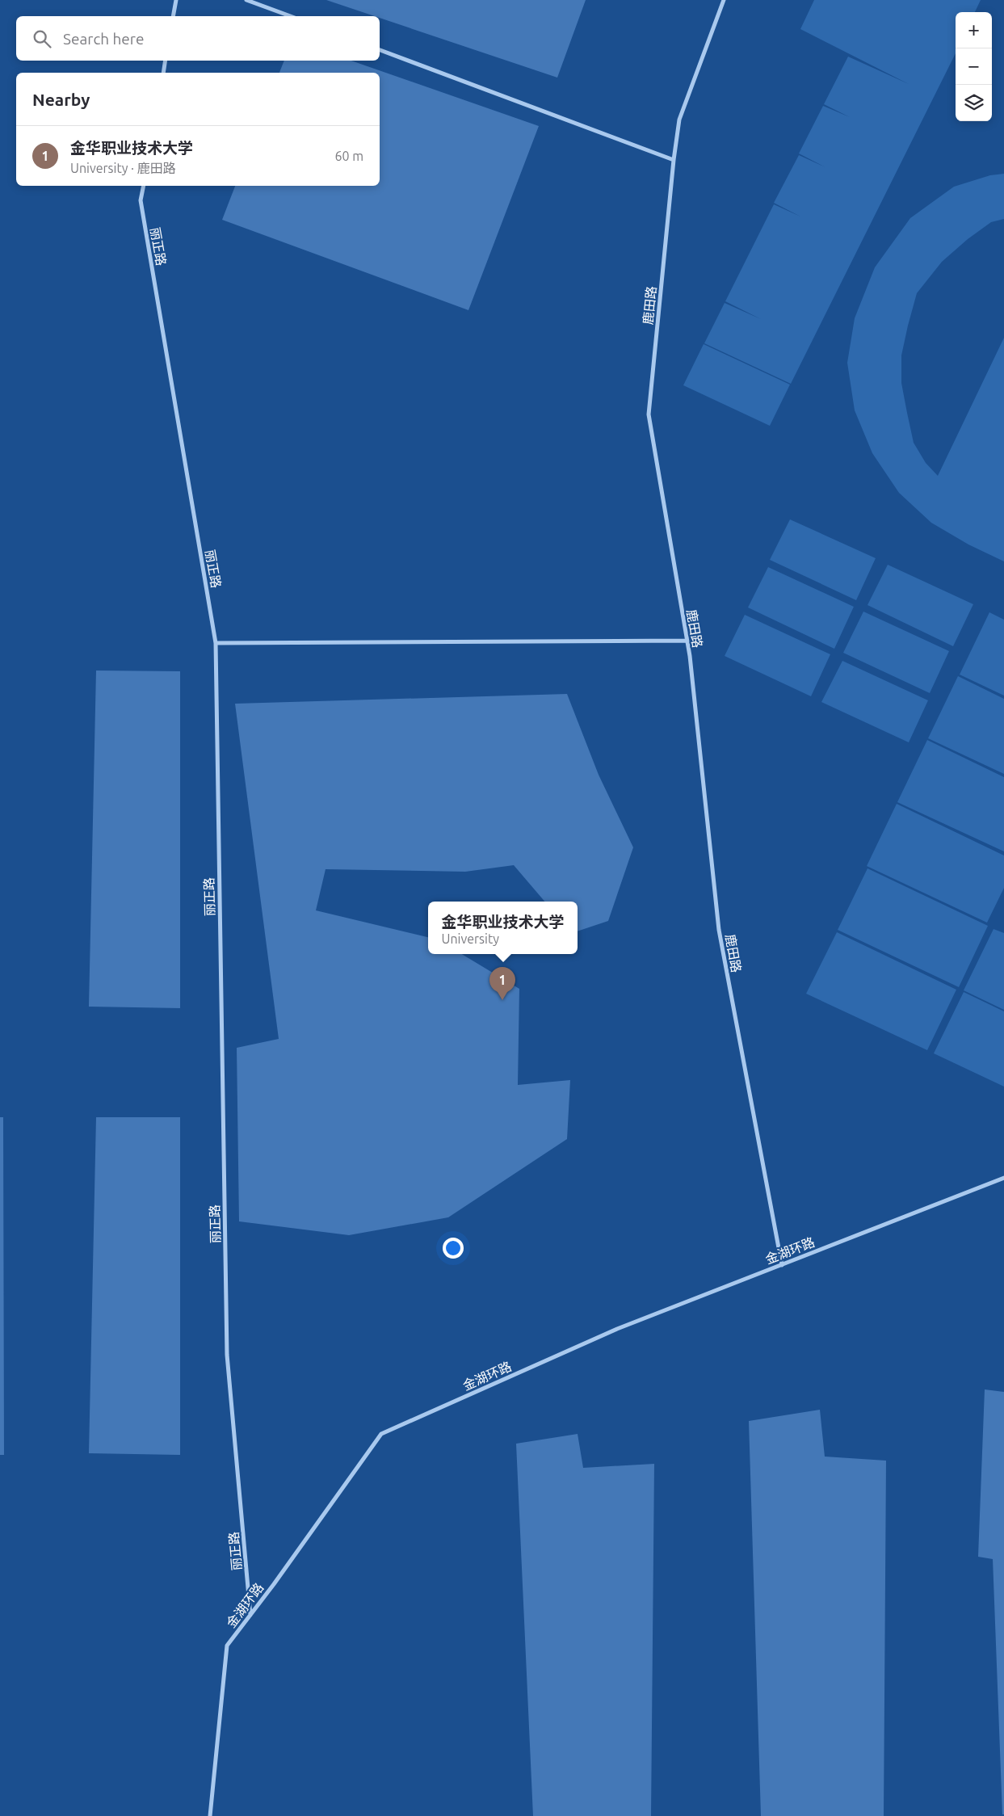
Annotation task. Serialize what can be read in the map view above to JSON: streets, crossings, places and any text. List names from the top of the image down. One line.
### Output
{"streets":{"street":["丽正路","鹿田路","金湖环路"]},"crossings":[["丽正路","金湖环路"],["鹿田路","金湖环路"]],"page":{"map_buttons":["+","−"],"search":"Search here","heading":"Nearby","list":[{"mark":"1","name":"金华职业技术大学","note":"University · 鹿田路","value":"60 m"}],"popup":["金华职业技术大学","University"],"pins":"1"}}
